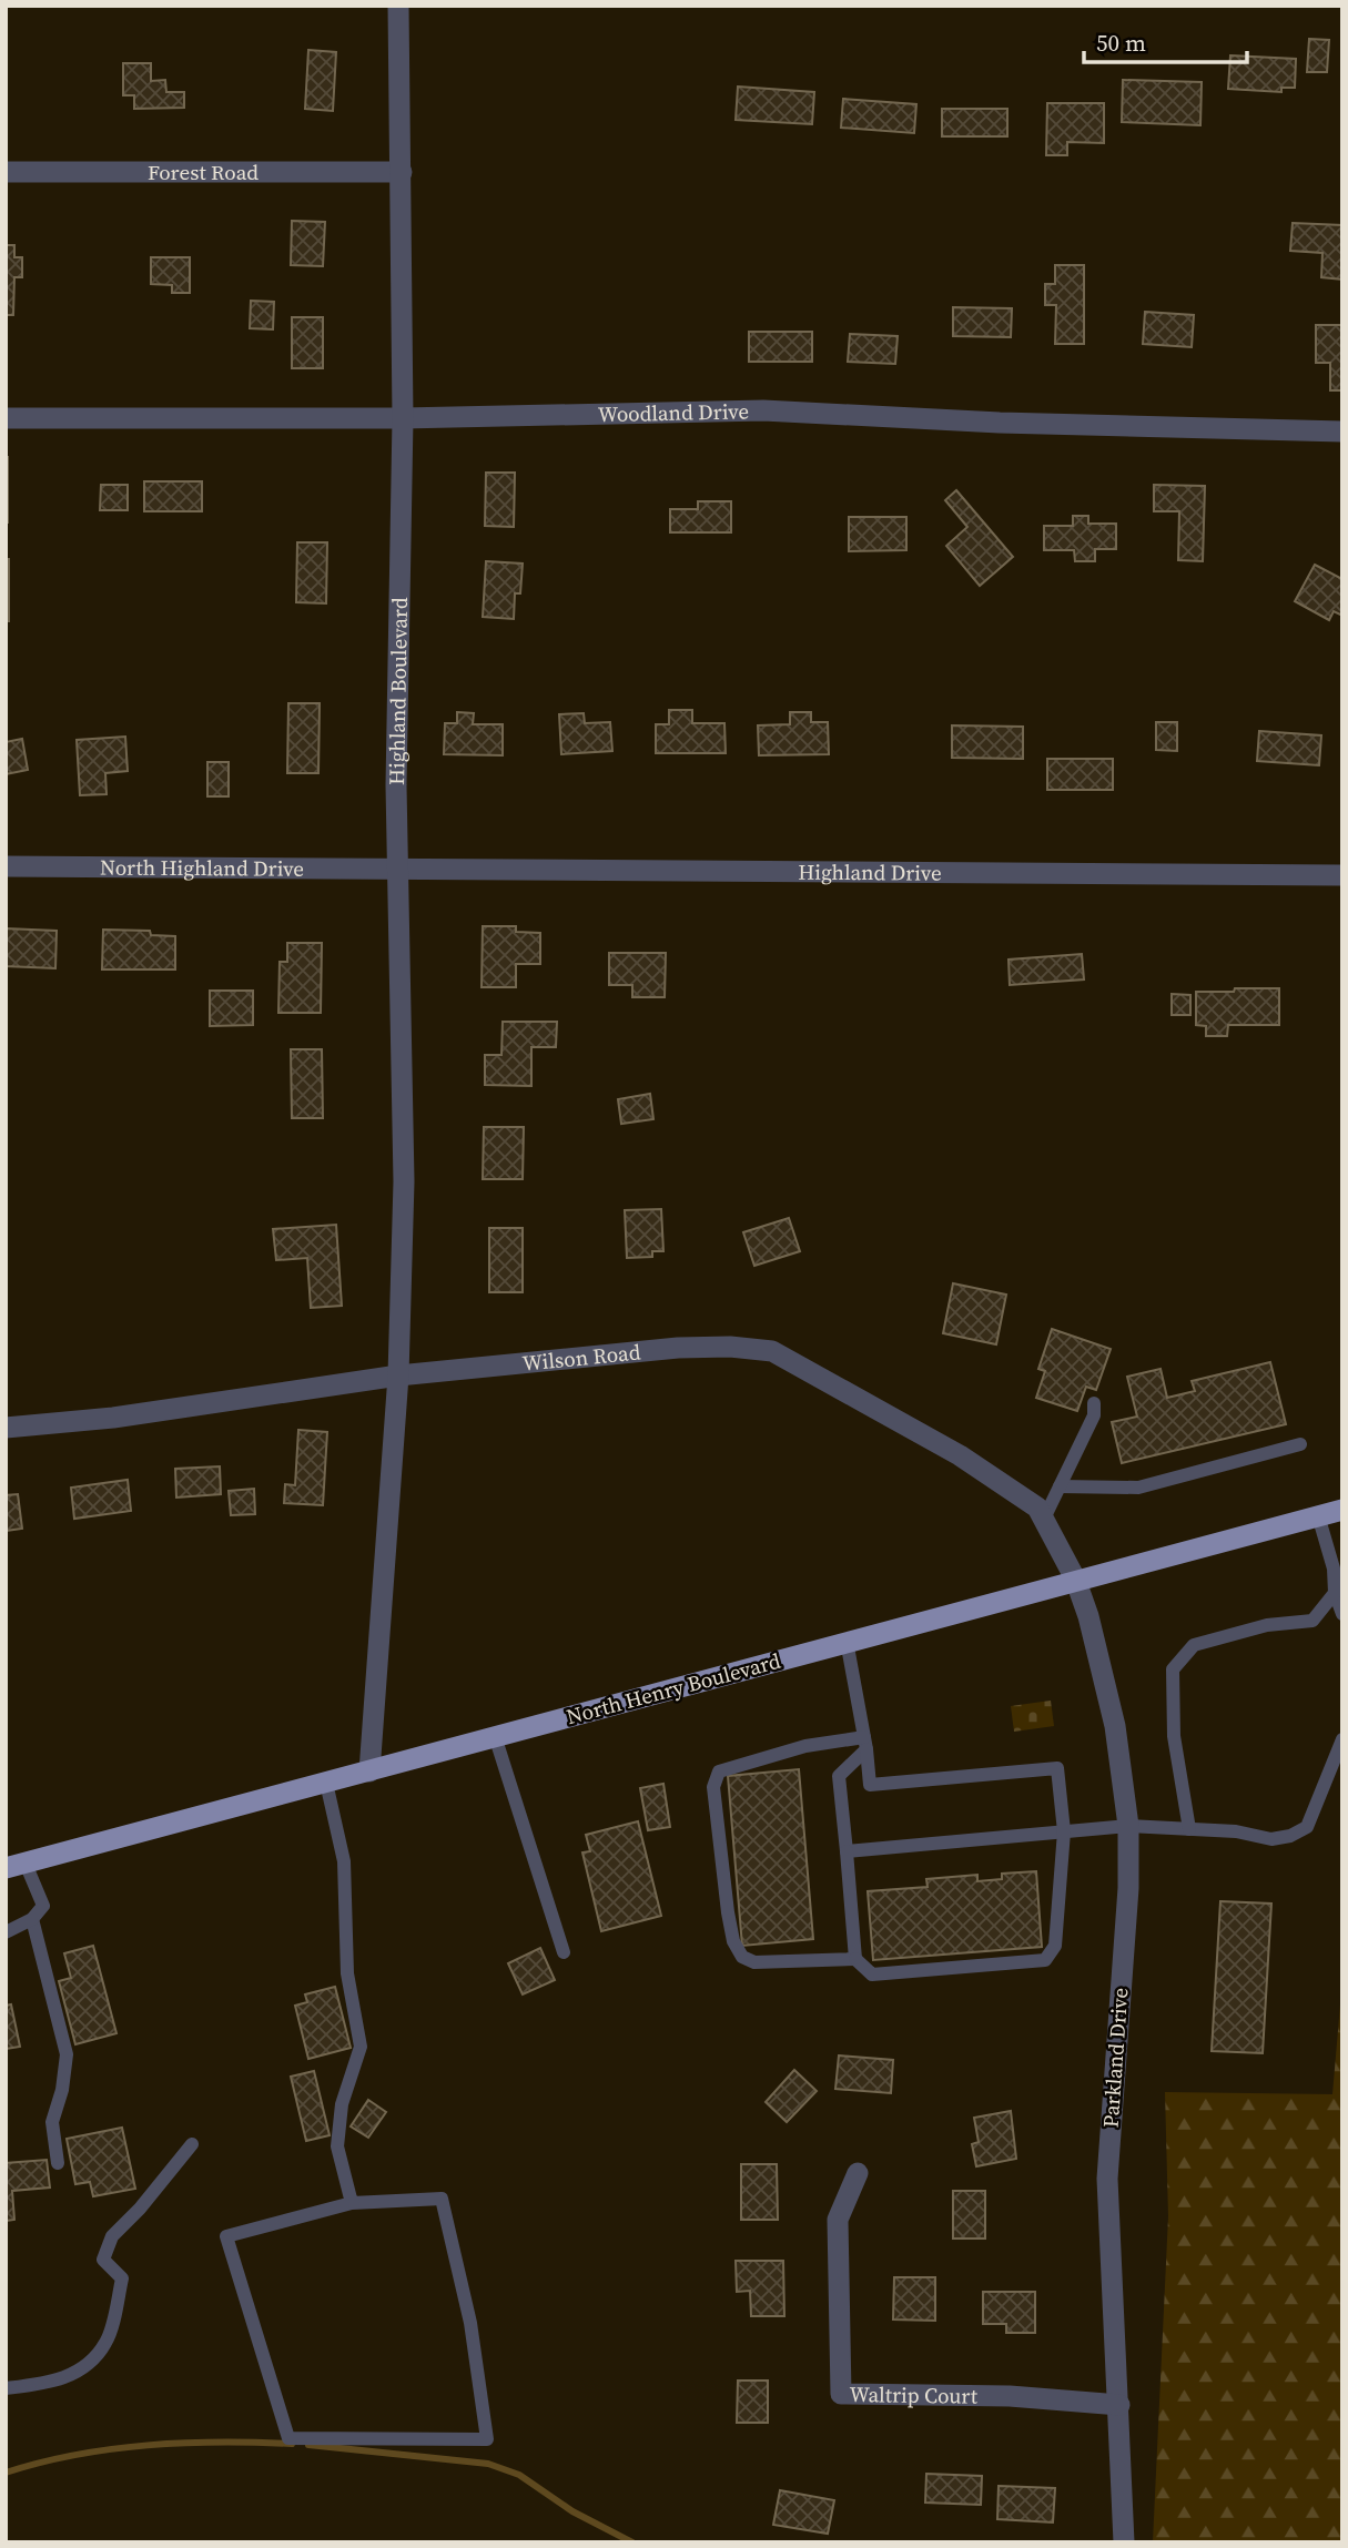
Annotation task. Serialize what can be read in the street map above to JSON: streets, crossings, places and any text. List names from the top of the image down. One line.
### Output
{"streets":{"main road":["North Henry Boulevard"],"street":["Forest Road","Woodland Drive","Highland Boulevard","North Highland Drive","Highland Drive","Wilson Road","Parkland Drive","Waltrip Court"]},"crossings":[["Forest Road","Highland Boulevard"],["Woodland Drive","Highland Boulevard"],["Highland Boulevard","North Highland Drive"],["Highland Boulevard","Highland Drive"],["Highland Boulevard","Wilson Road"],["Highland Boulevard","North Henry Boulevard"],["North Highland Drive","Highland Drive"],["Wilson Road","North Henry Boulevard"],["Wilson Road","Parkland Drive"],["North Henry Boulevard","Parkland Drive"],["Parkland Drive","Waltrip Court"]],"scale_bar":"50 m"}
